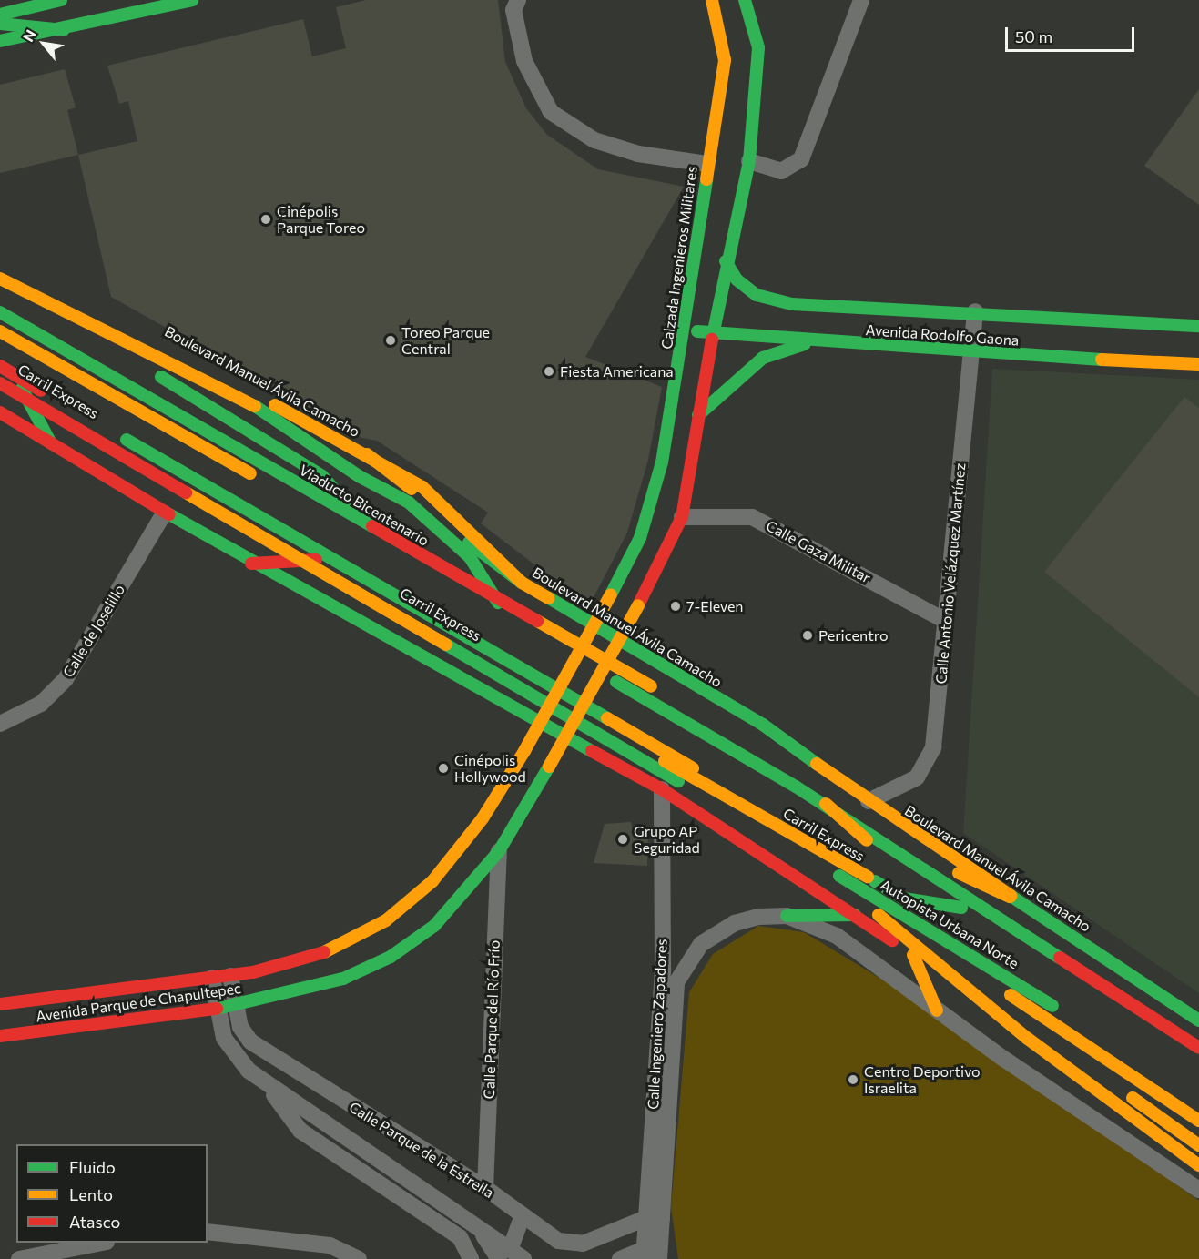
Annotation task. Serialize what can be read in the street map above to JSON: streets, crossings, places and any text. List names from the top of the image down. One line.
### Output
{"streets":{"main road":["Calzada Ingenieros Militares","Avenida Rodolfo Gaona","Boulevard Manuel Ávila Camacho","Carril Express","Viaducto Bicentenario","Autopista Urbana Norte","Avenida Parque de Chapultepec"],"street":["Calle Gaza Militar","Calle Antonio Velázquez Martínez","Calle de Joselillo","Calle Parque del Río Frío","Calle Ingeniero Zapadores","Calle Parque de la Estrella"]},"crossings":[["Calzada Ingenieros Militares","Avenida Rodolfo Gaona"],["Calzada Ingenieros Militares","Avenida Parque de Chapultepec"],["Avenida Rodolfo Gaona","Calle Antonio Velázquez Martínez"],["Boulevard Manuel Ávila Camacho","Calle Antonio Velázquez Martínez"],["Carril Express","Autopista Urbana Norte"],["Viaducto Bicentenario","Autopista Urbana Norte"],["Calle Gaza Militar","Calle Antonio Velázquez Martínez"],["Calle Gaza Militar","Avenida Parque de Chapultepec"],["Avenida Parque de Chapultepec","Calle Parque del Río Frío"],["Avenida Parque de Chapultepec","Calle Parque de la Estrella"],["Calle Parque del Río Frío","Calle Parque de la Estrella"],["Calle Ingeniero Zapadores","Calle Parque de la Estrella"]],"places":["Cinépolis Parque Toreo","Toreo Parque Central","Fiesta Americana","7-Eleven","Pericentro","Cinépolis Hollywood","Grupo AP Seguridad","Centro Deportivo Israelita"],"legend":["Fluido","Lento","Atasco"],"scale_bar":"50 m","north":"top left"}
